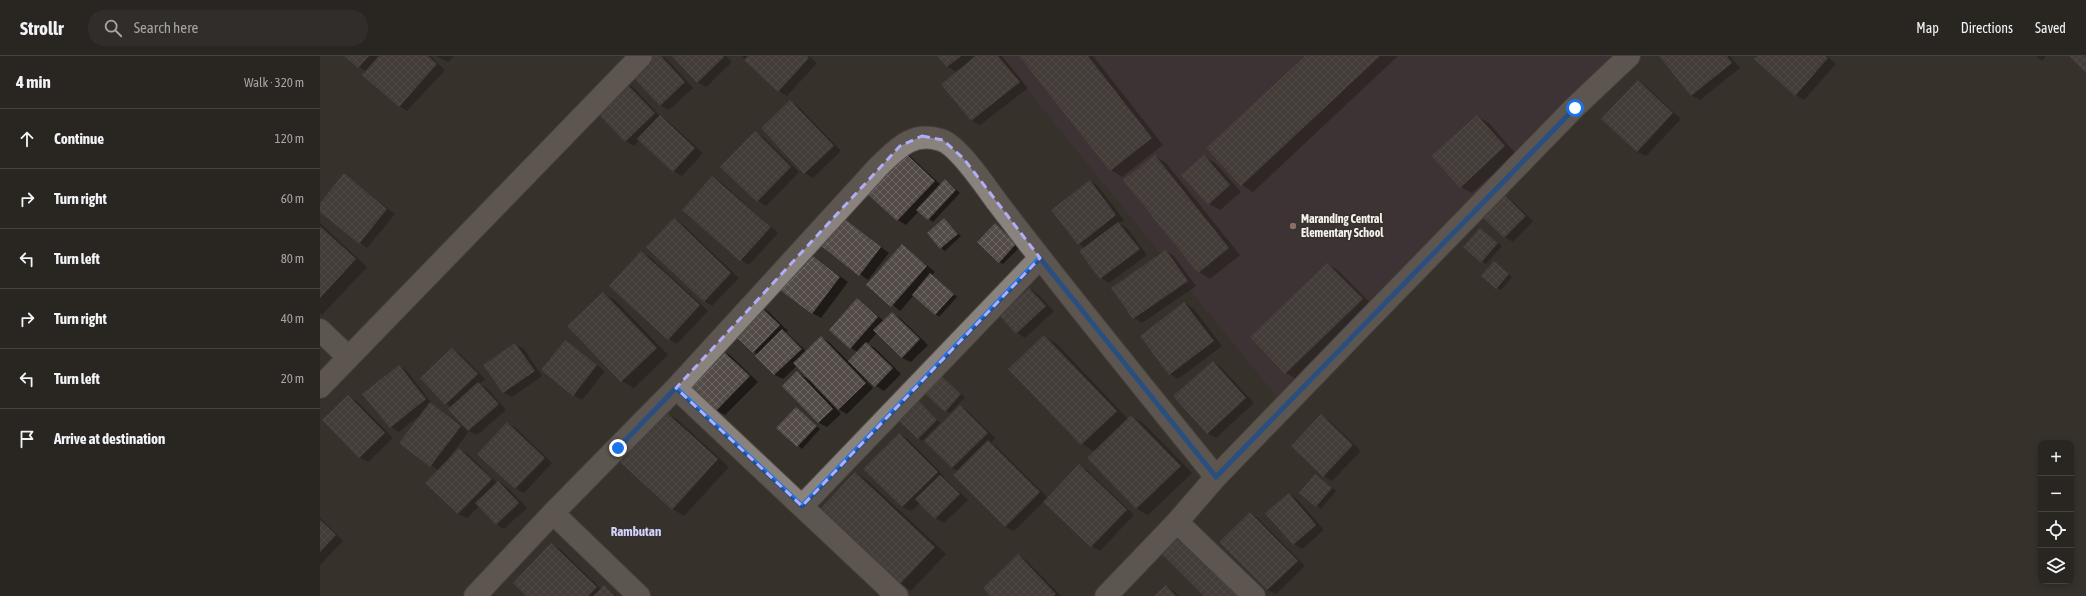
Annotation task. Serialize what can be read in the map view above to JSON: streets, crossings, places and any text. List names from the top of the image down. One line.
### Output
{"districts":["Rambutan"],"places":["Maranding Central Elementary School"],"page":{"header":"Strollr","search":"Search here","nav":["Map","Directions","Saved"],"heading":["4 min","Walk · 320 m"],"list":[["Continue","120 m"],["Turn right","60 m"],["Turn left","80 m"],["Turn right","40 m"],["Turn left","20 m"],"Arrive at destination"],"map_buttons":["+","−"]}}
